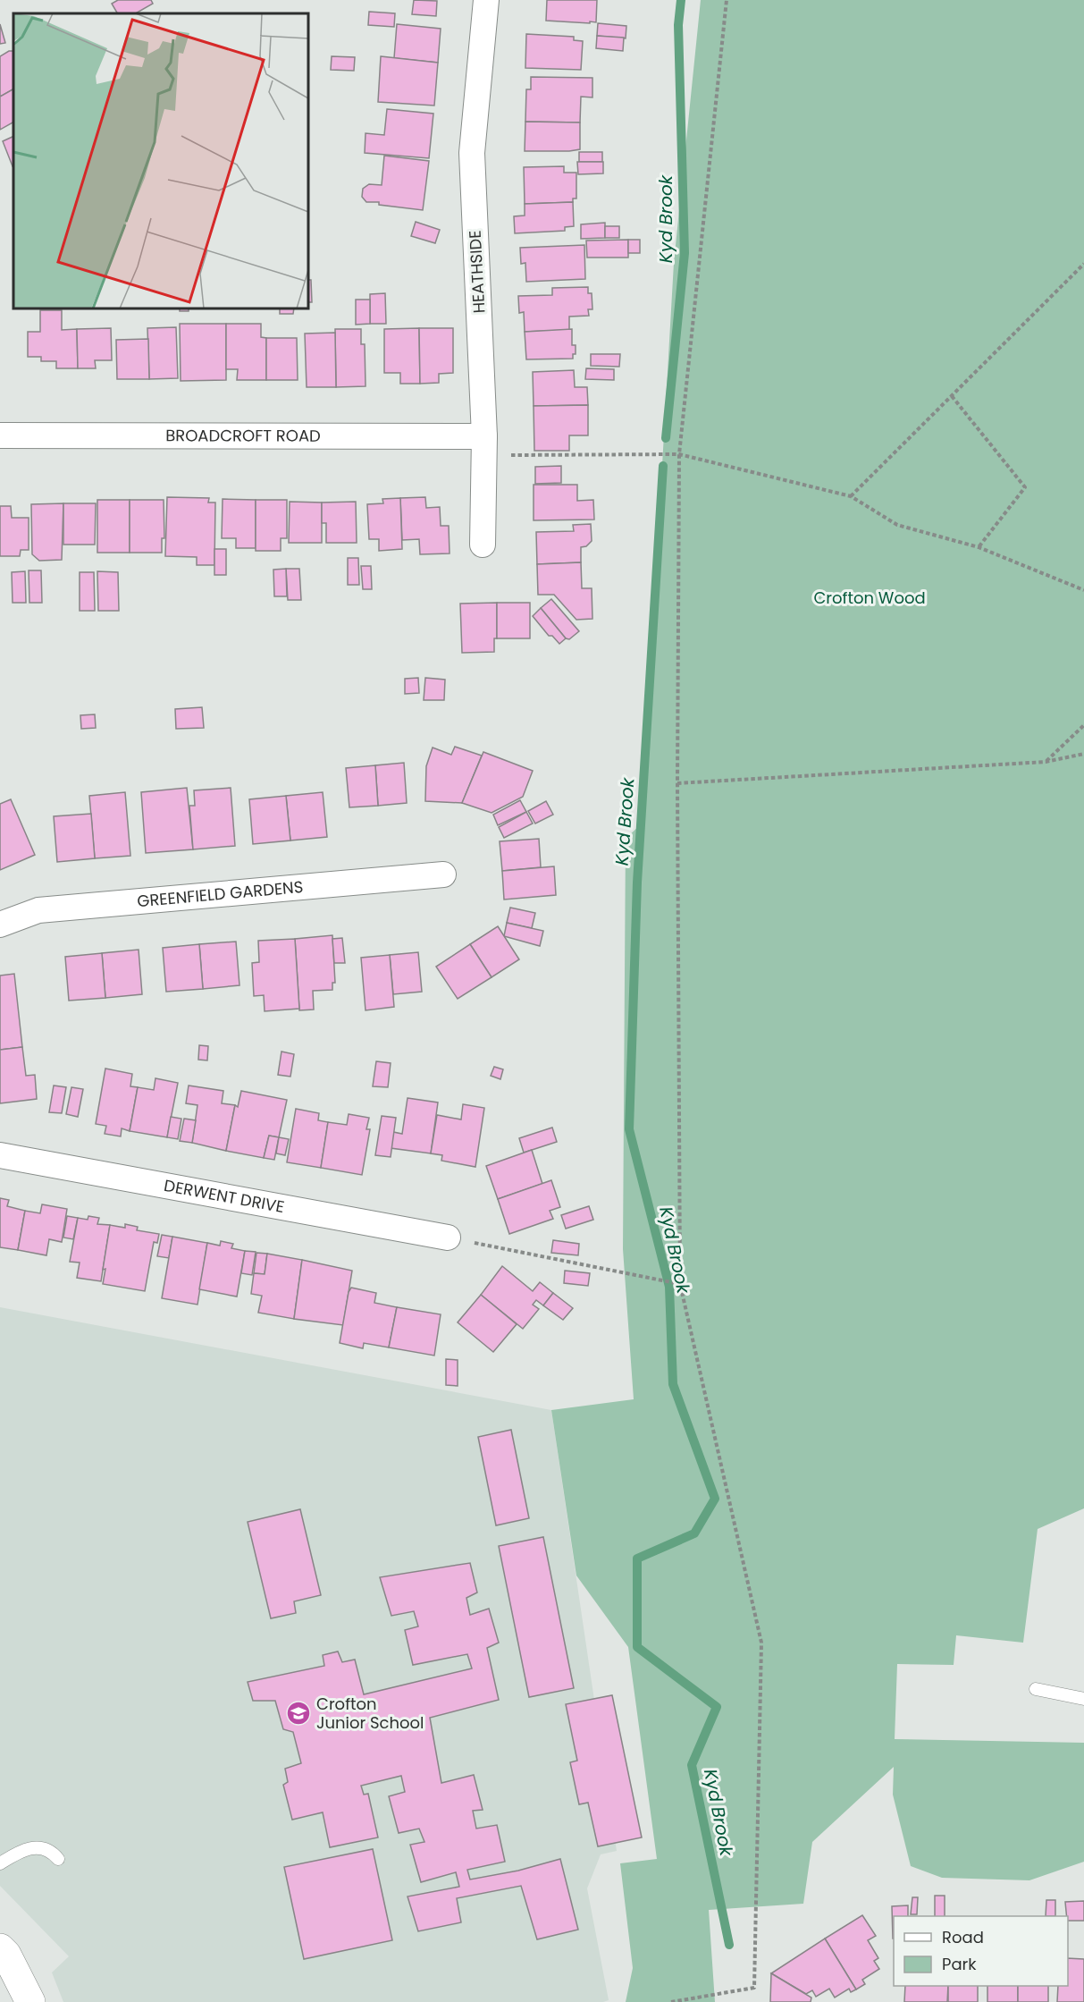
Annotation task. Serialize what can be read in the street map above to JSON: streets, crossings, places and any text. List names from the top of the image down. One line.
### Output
{"streets":{"street":["HEATHSIDE","BROADCROFT ROAD","GREENFIELD GARDENS","DERWENT DRIVE"]},"crossings":[["HEATHSIDE","BROADCROFT ROAD"]],"water":["Kyd Brook"],"parks":["Crofton Wood"],"places":{"school or university":["Crofton Junior School"]},"legend":["Road","Park"]}
